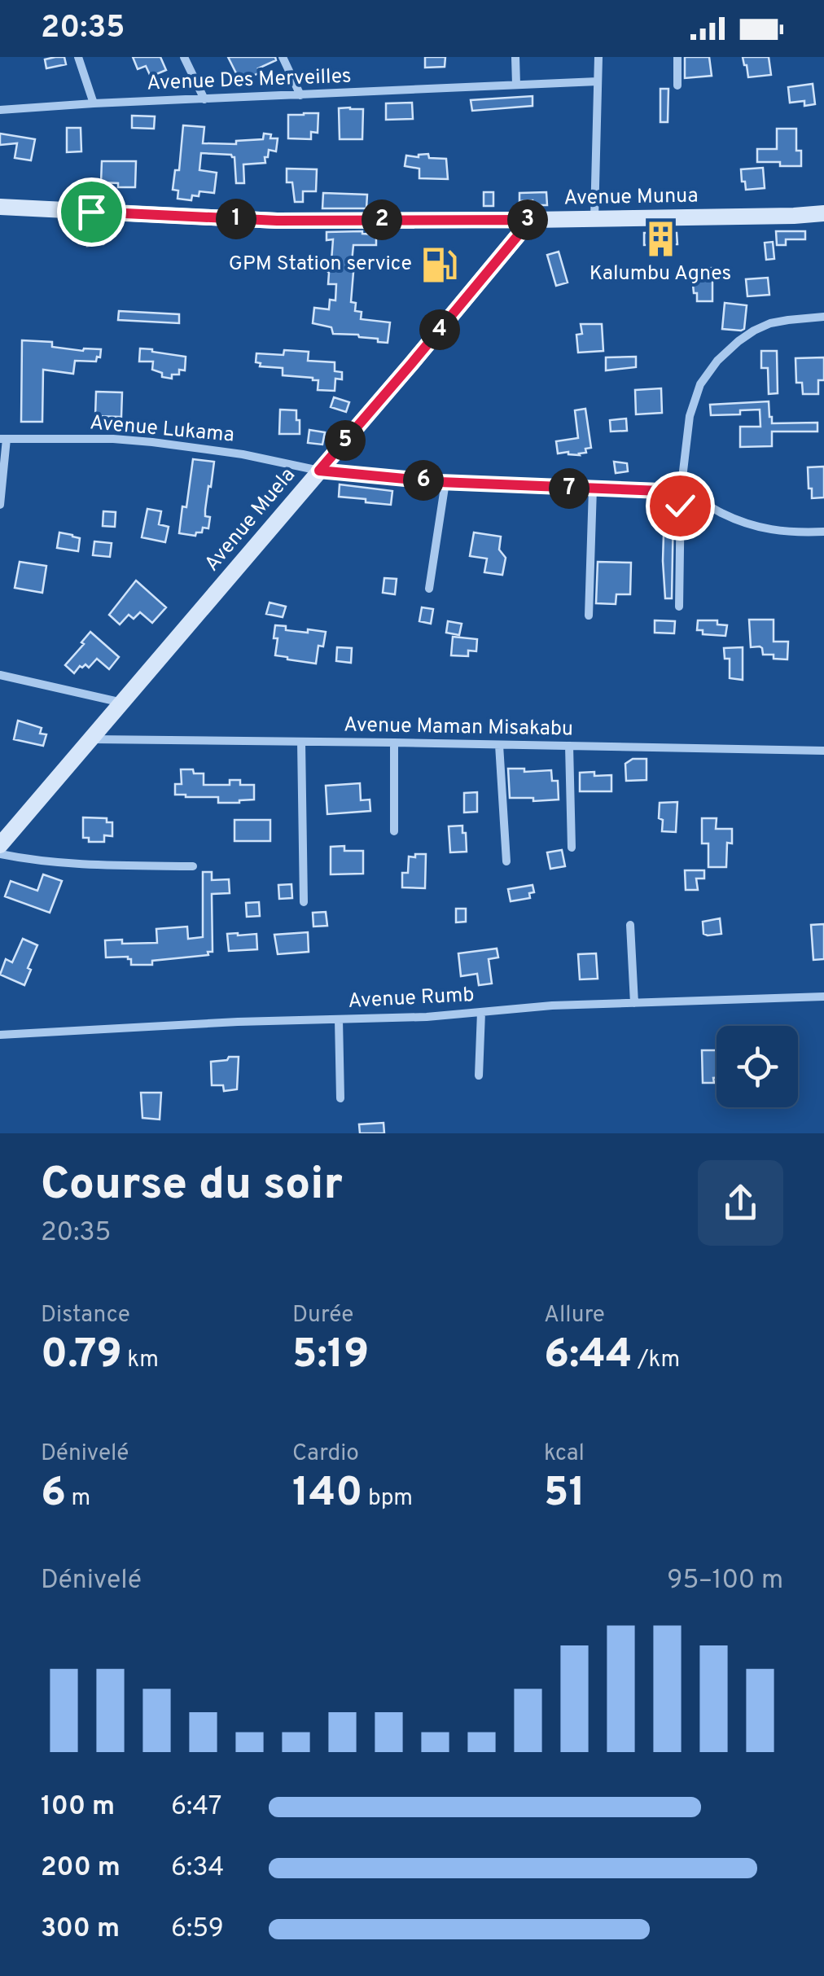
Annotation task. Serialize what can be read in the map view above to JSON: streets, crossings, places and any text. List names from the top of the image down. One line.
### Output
{"streets":{"main road":["Avenue Munua","Avenue Muela"],"street":["Avenue Des Merveilles","Avenue Lukama","Avenue Maman Misakabu","Avenue Rumb"]},"crossings":[["Avenue Munua","Avenue Muela"],["Avenue Lukama","Avenue Muela"],["Avenue Muela","Avenue Maman Misakabu"]],"places":{"building":["Kalumbu Agnes"],"fuel station":["GPM Station service"]},"page":{"status":"20:35","pins":["1","2","3","4","5","6","7"],"heading":["Course du soir","20:35"],"stats":[["Distance","0.79 km"],["Durée","5:19"],["Allure","6:44 /km"],["Dénivelé","6 m"],["Cardio","140 bpm"],["kcal","51"]],"chart":["Dénivelé","95–100 m"],"list":[{"name":"100 m","note":"6:47"},{"name":"200 m","note":"6:34"},{"name":"300 m","note":"6:59"}]}}
